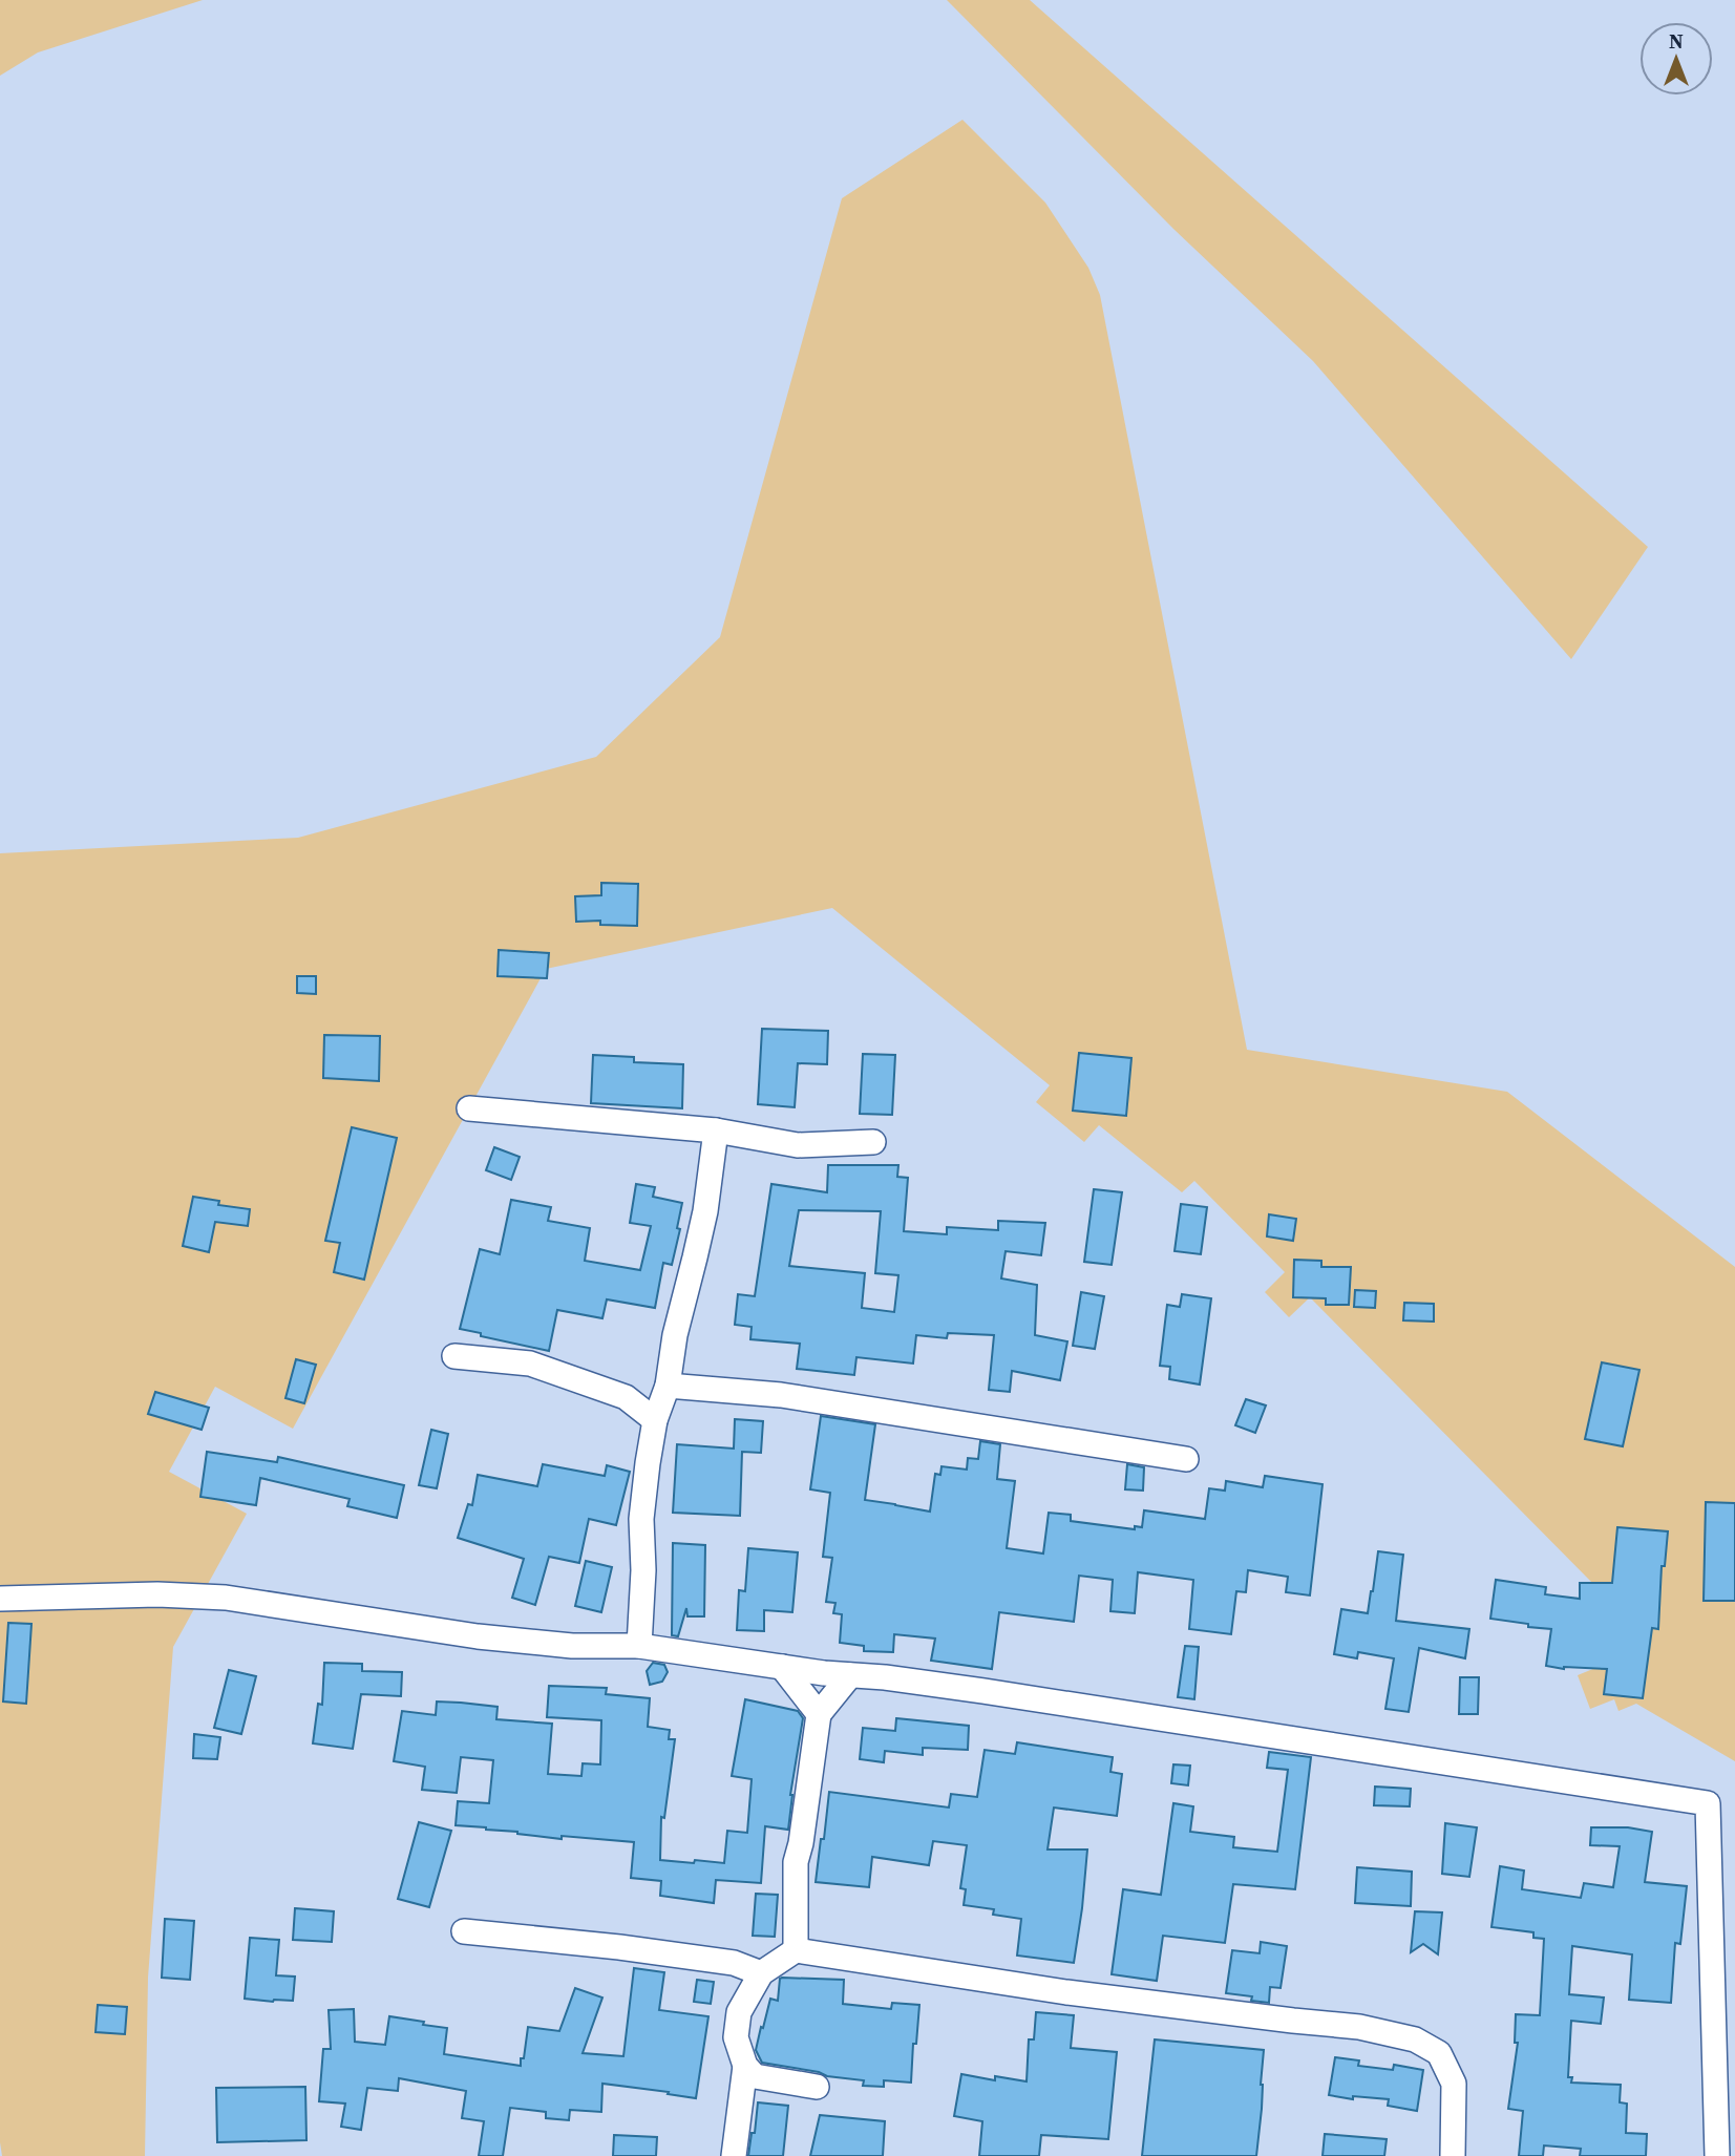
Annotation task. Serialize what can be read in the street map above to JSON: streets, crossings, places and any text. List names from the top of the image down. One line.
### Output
{"north":"top"}
